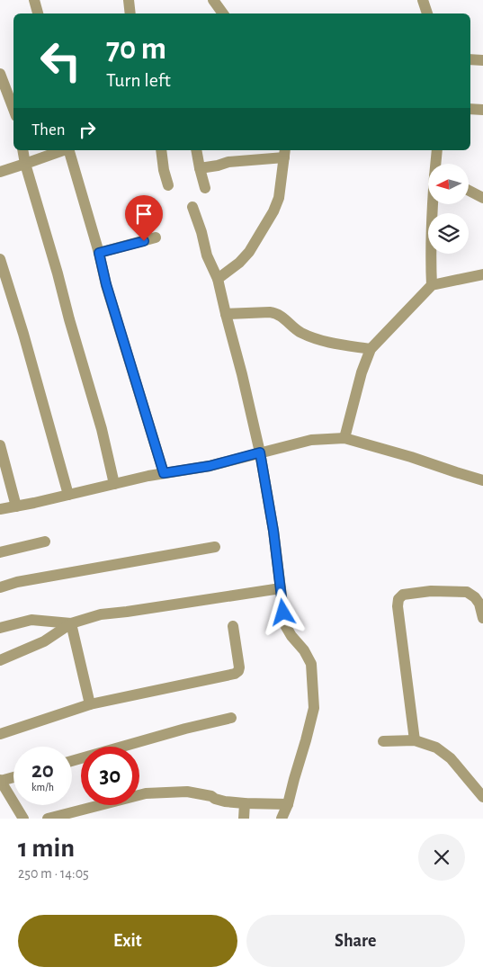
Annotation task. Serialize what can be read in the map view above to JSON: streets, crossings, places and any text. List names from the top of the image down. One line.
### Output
{"north":"left","page":{"turn":["70 m","Turn left"],"then":"Then","speed":"20 km/h","limit":"30","heading":["1 min","250 m · 14:05"],"buttons":["Exit","Share"]}}
